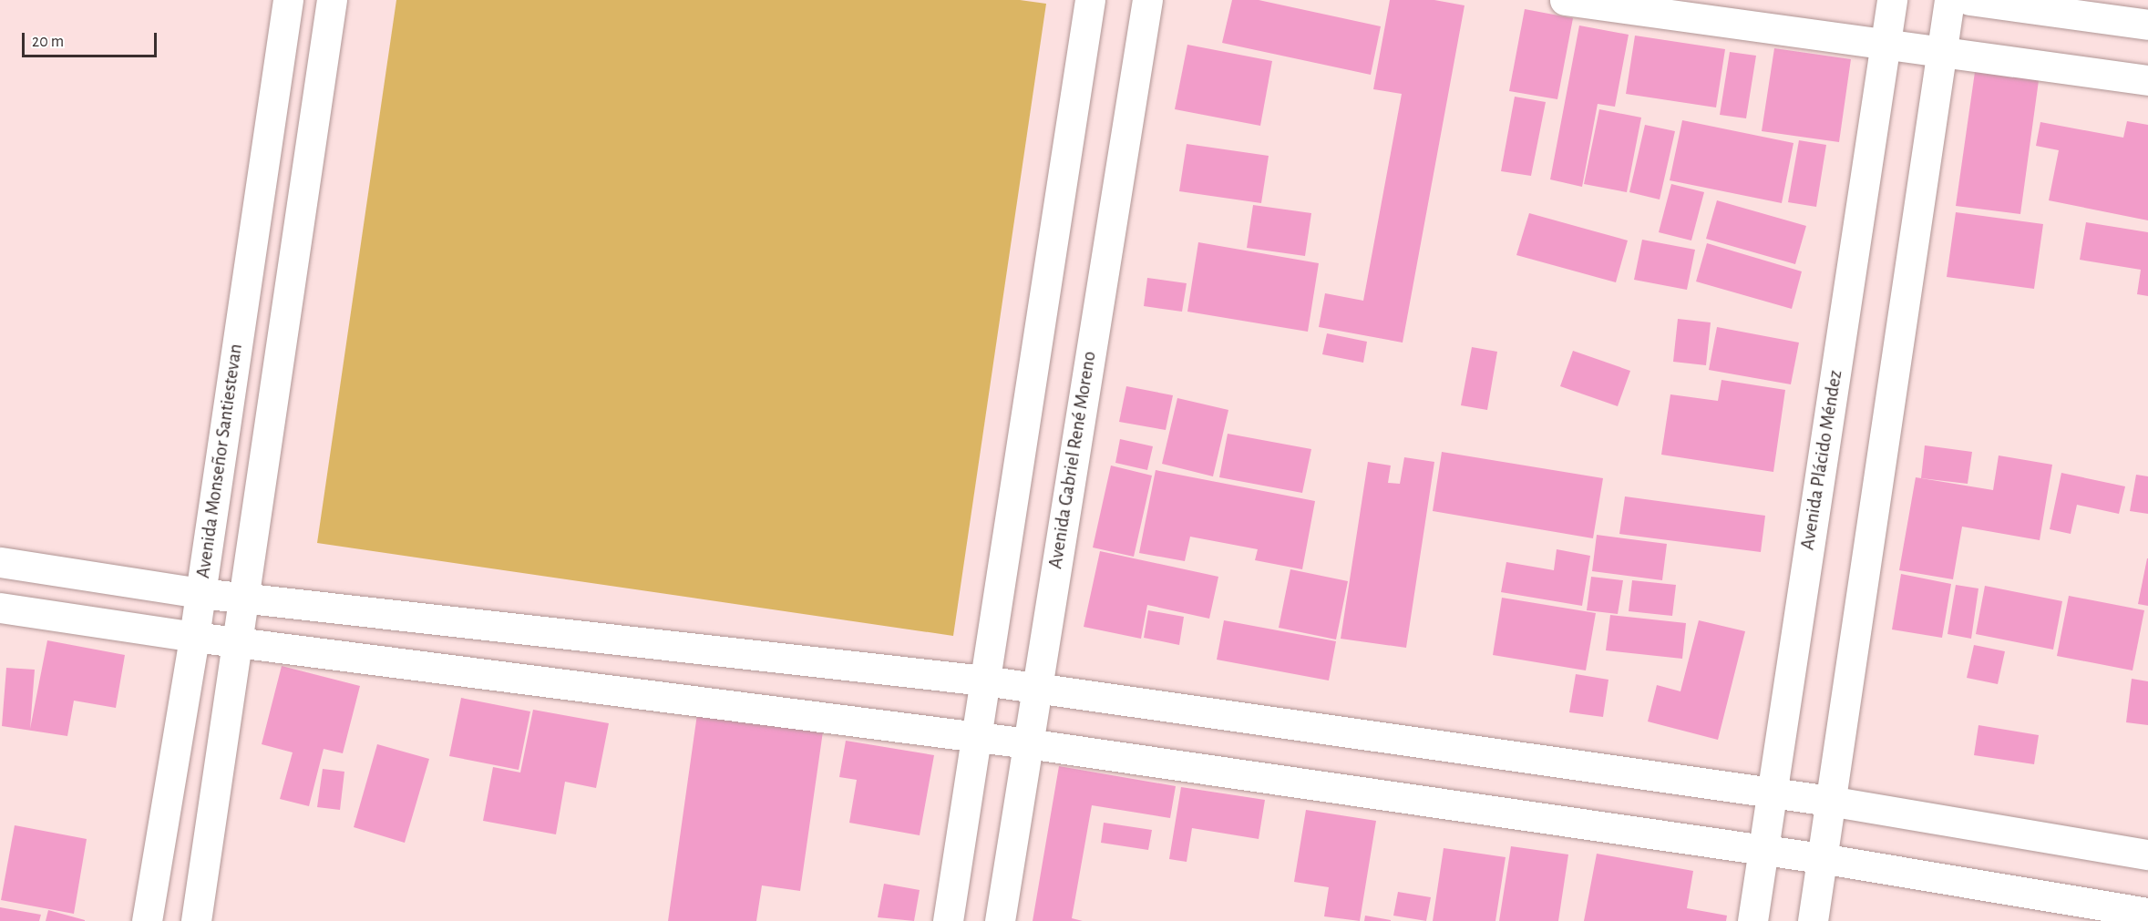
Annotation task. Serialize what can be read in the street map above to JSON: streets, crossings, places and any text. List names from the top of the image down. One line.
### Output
{"streets":{"street":["Avenida Gabriel René Moreno","Avenida Plácido Méndez","Avenida Monseñor Santiestevan"]},"scale_bar":"20 m"}
